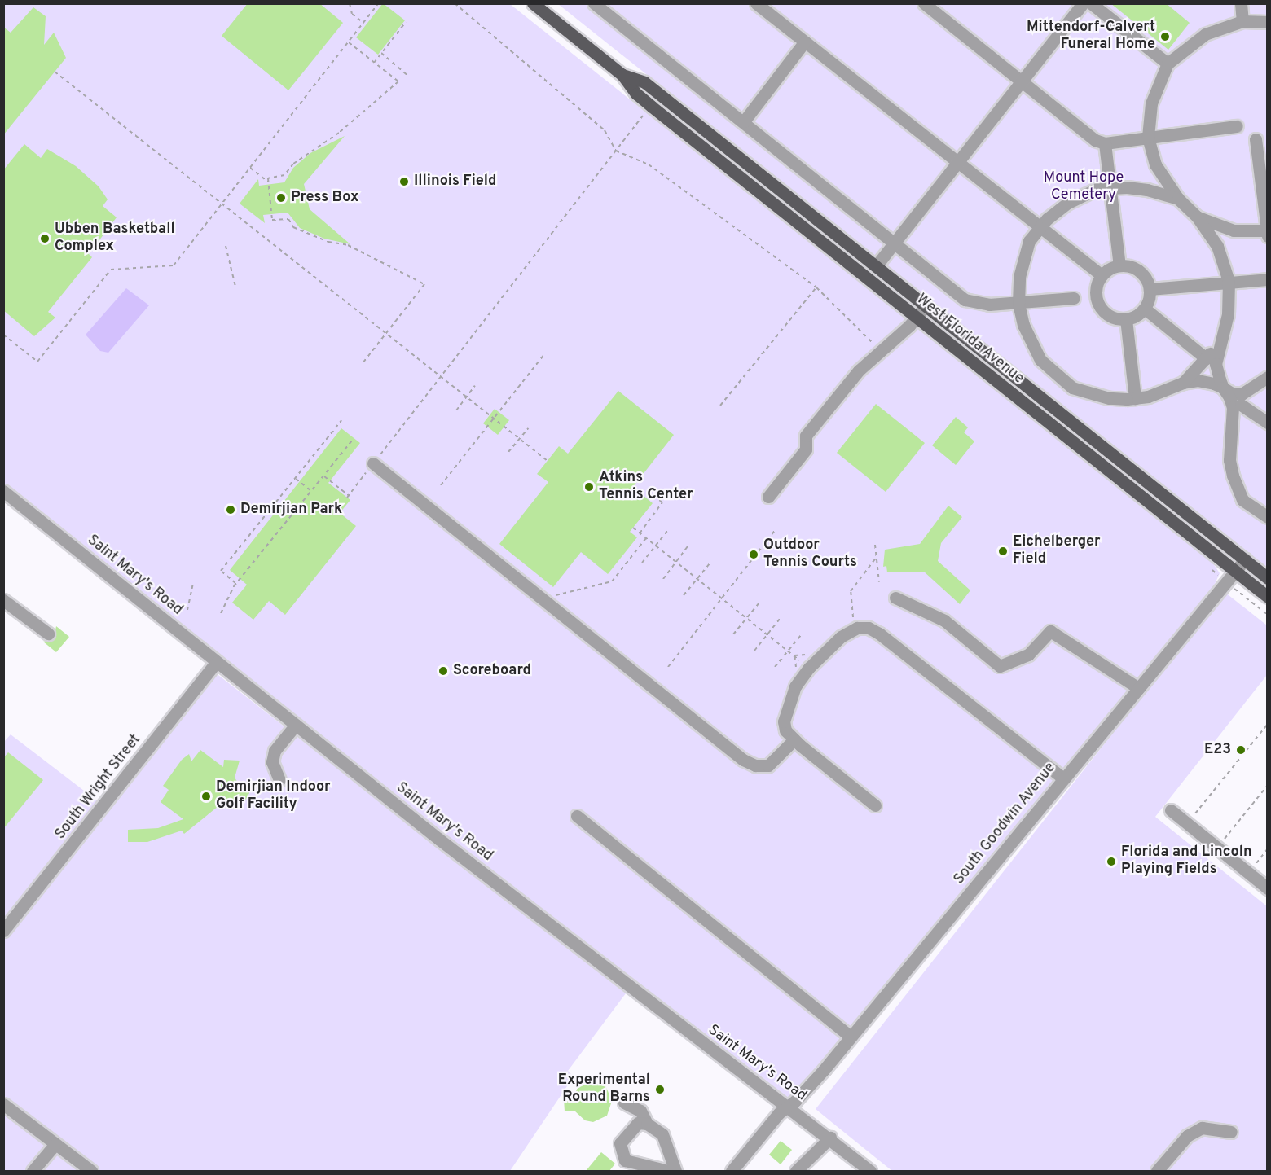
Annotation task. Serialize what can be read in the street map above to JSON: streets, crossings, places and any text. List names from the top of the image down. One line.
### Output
{"streets":{"main road":["West Florida Avenue"],"street":["Saint Mary's Road","South Wright Street","South Goodwin Avenue"]},"crossings":[["West Florida Avenue","South Goodwin Avenue"],["Saint Mary's Road","South Wright Street"],["Saint Mary's Road","South Goodwin Avenue"]],"parks":["Mount Hope Cemetery"],"places":["Mittendorf-Calvert Funeral Home","Illinois Field","Press Box","Ubben Basketball Complex","Atkins Tennis Center","Demirjian Park","Eichelberger Field","Outdoor Tennis Courts","Scoreboard","E23","Demirjian Indoor Golf Facility","Florida and Lincoln Playing Fields","Experimental Round Barns"]}
